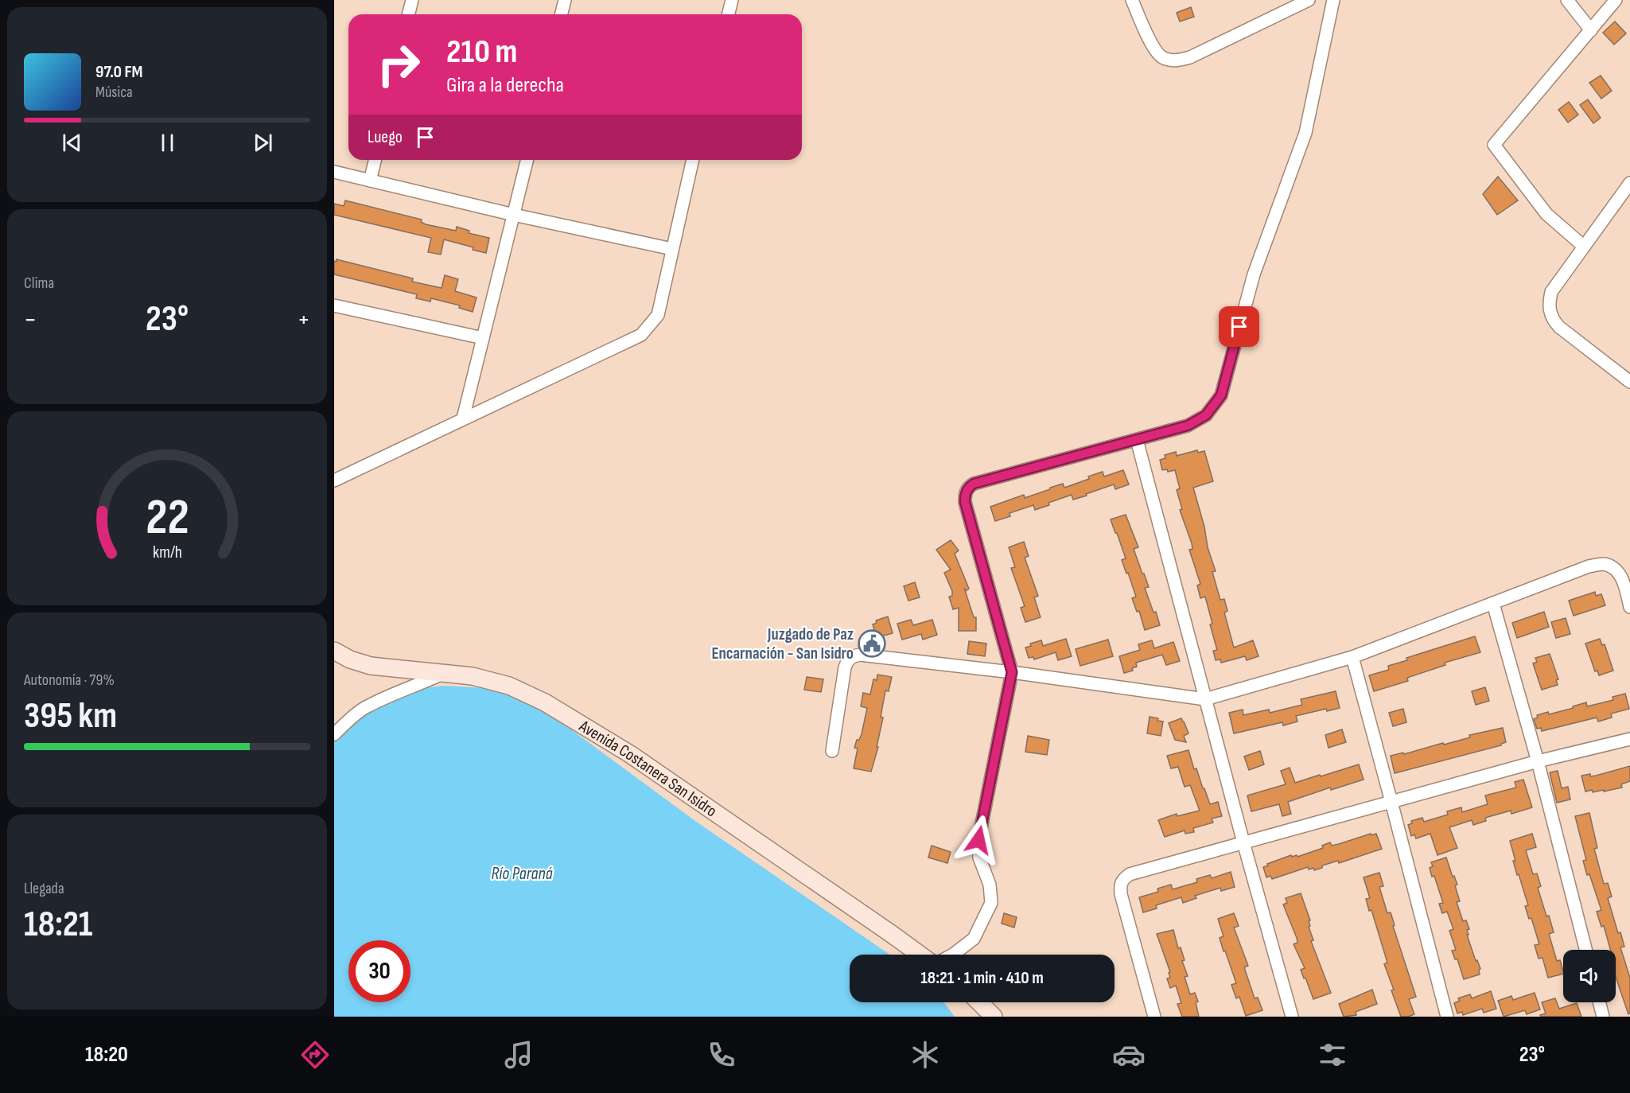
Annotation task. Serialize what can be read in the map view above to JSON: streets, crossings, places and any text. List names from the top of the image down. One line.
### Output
{"streets":{"main road":["Avenida Costanera San Isidro"]},"water":["Río Paraná"],"places":{"public building":["Juzgado de Paz Encarnación - San Isidro"]},"page":{"turn":["210 m","Gira a la derecha"],"song":["97.0 FM","Música"],"then":"Luego","tile":["Clima",["Autonomía · 79%","395 km"],["Llegada","18:21"]],"heat":["−","23°","+"],"limit":"30","trip":"18:21 · 1 min · 410 m","tabs":["18:20","23°"],"gauge":["22","km/h"]}}
